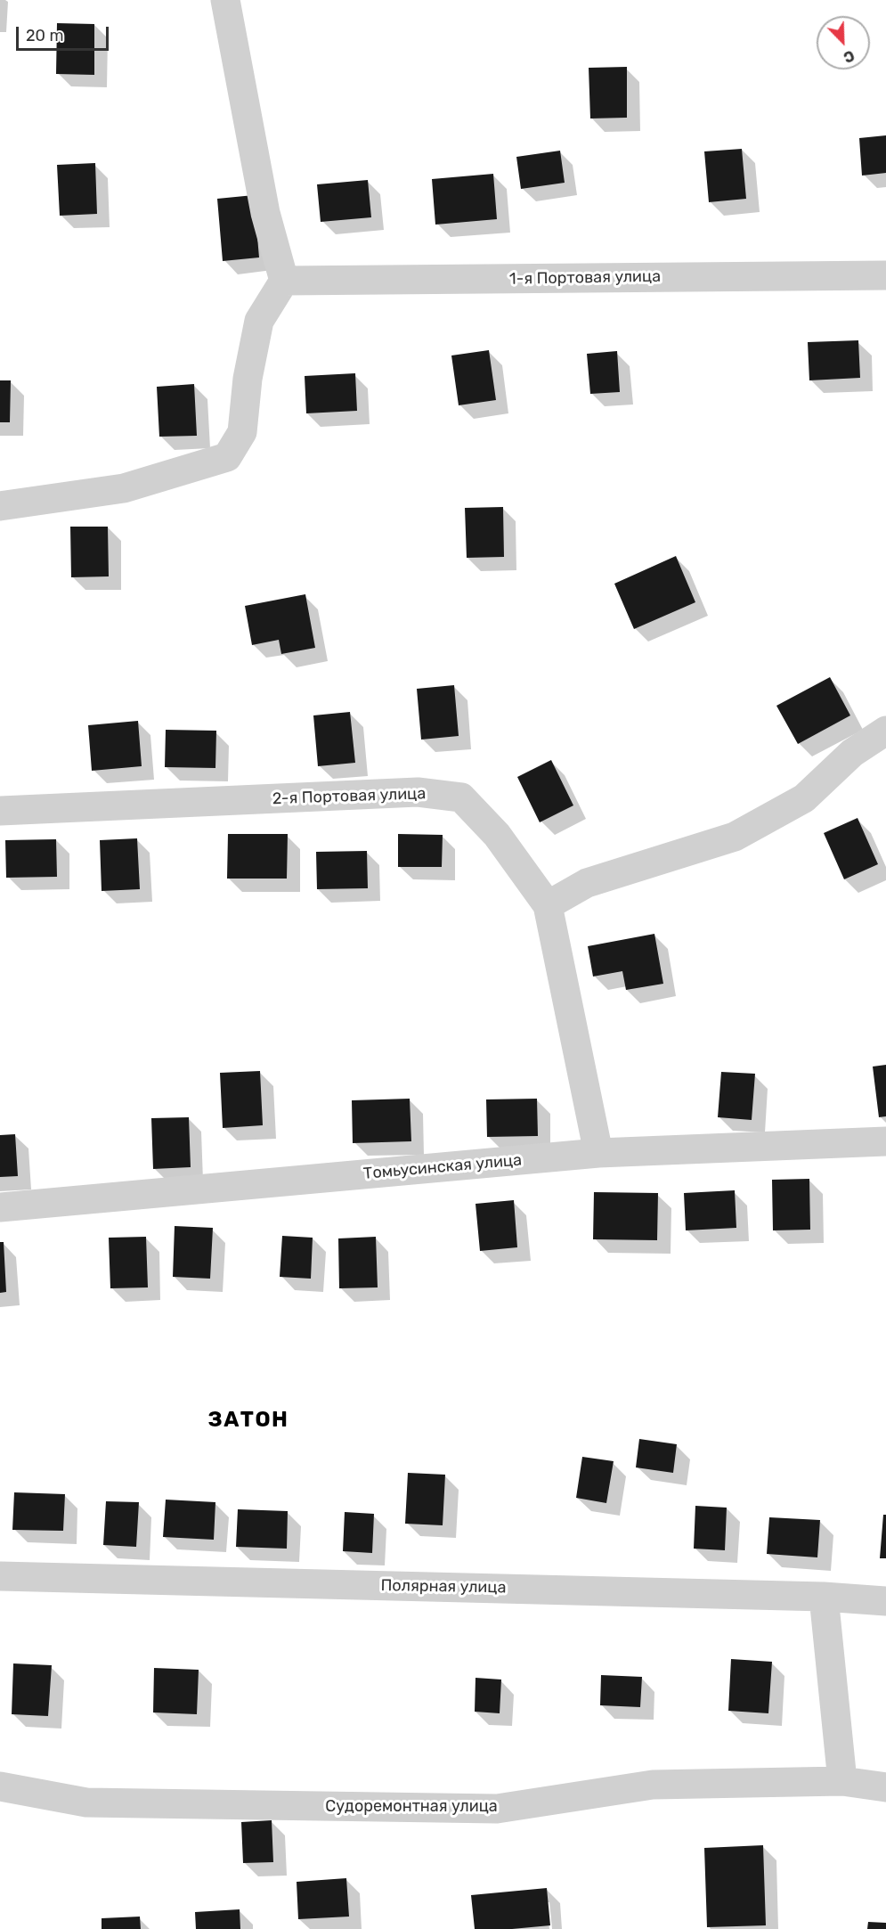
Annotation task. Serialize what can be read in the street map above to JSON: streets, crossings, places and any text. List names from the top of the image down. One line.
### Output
{"streets":{"street":["1-я Портовая улица","2-я Портовая улица","Томьусинская улица","Полярная улица","Судоремонтная улица"]},"districts":["ЗАТОН"],"scale_bar":"20 m","north":"bottom right"}
